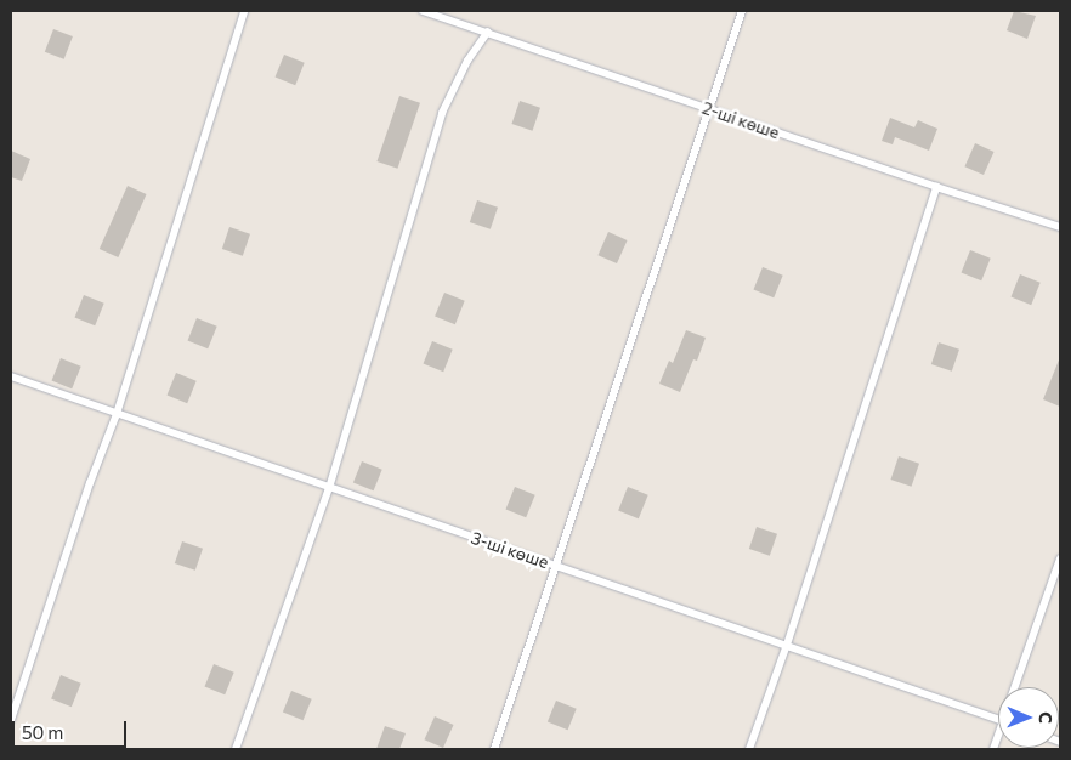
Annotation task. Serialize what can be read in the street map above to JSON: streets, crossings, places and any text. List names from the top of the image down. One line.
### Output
{"streets":{"lane":["2-ші көше","3-ші көше"]},"scale_bar":"50 m","north":"right"}
